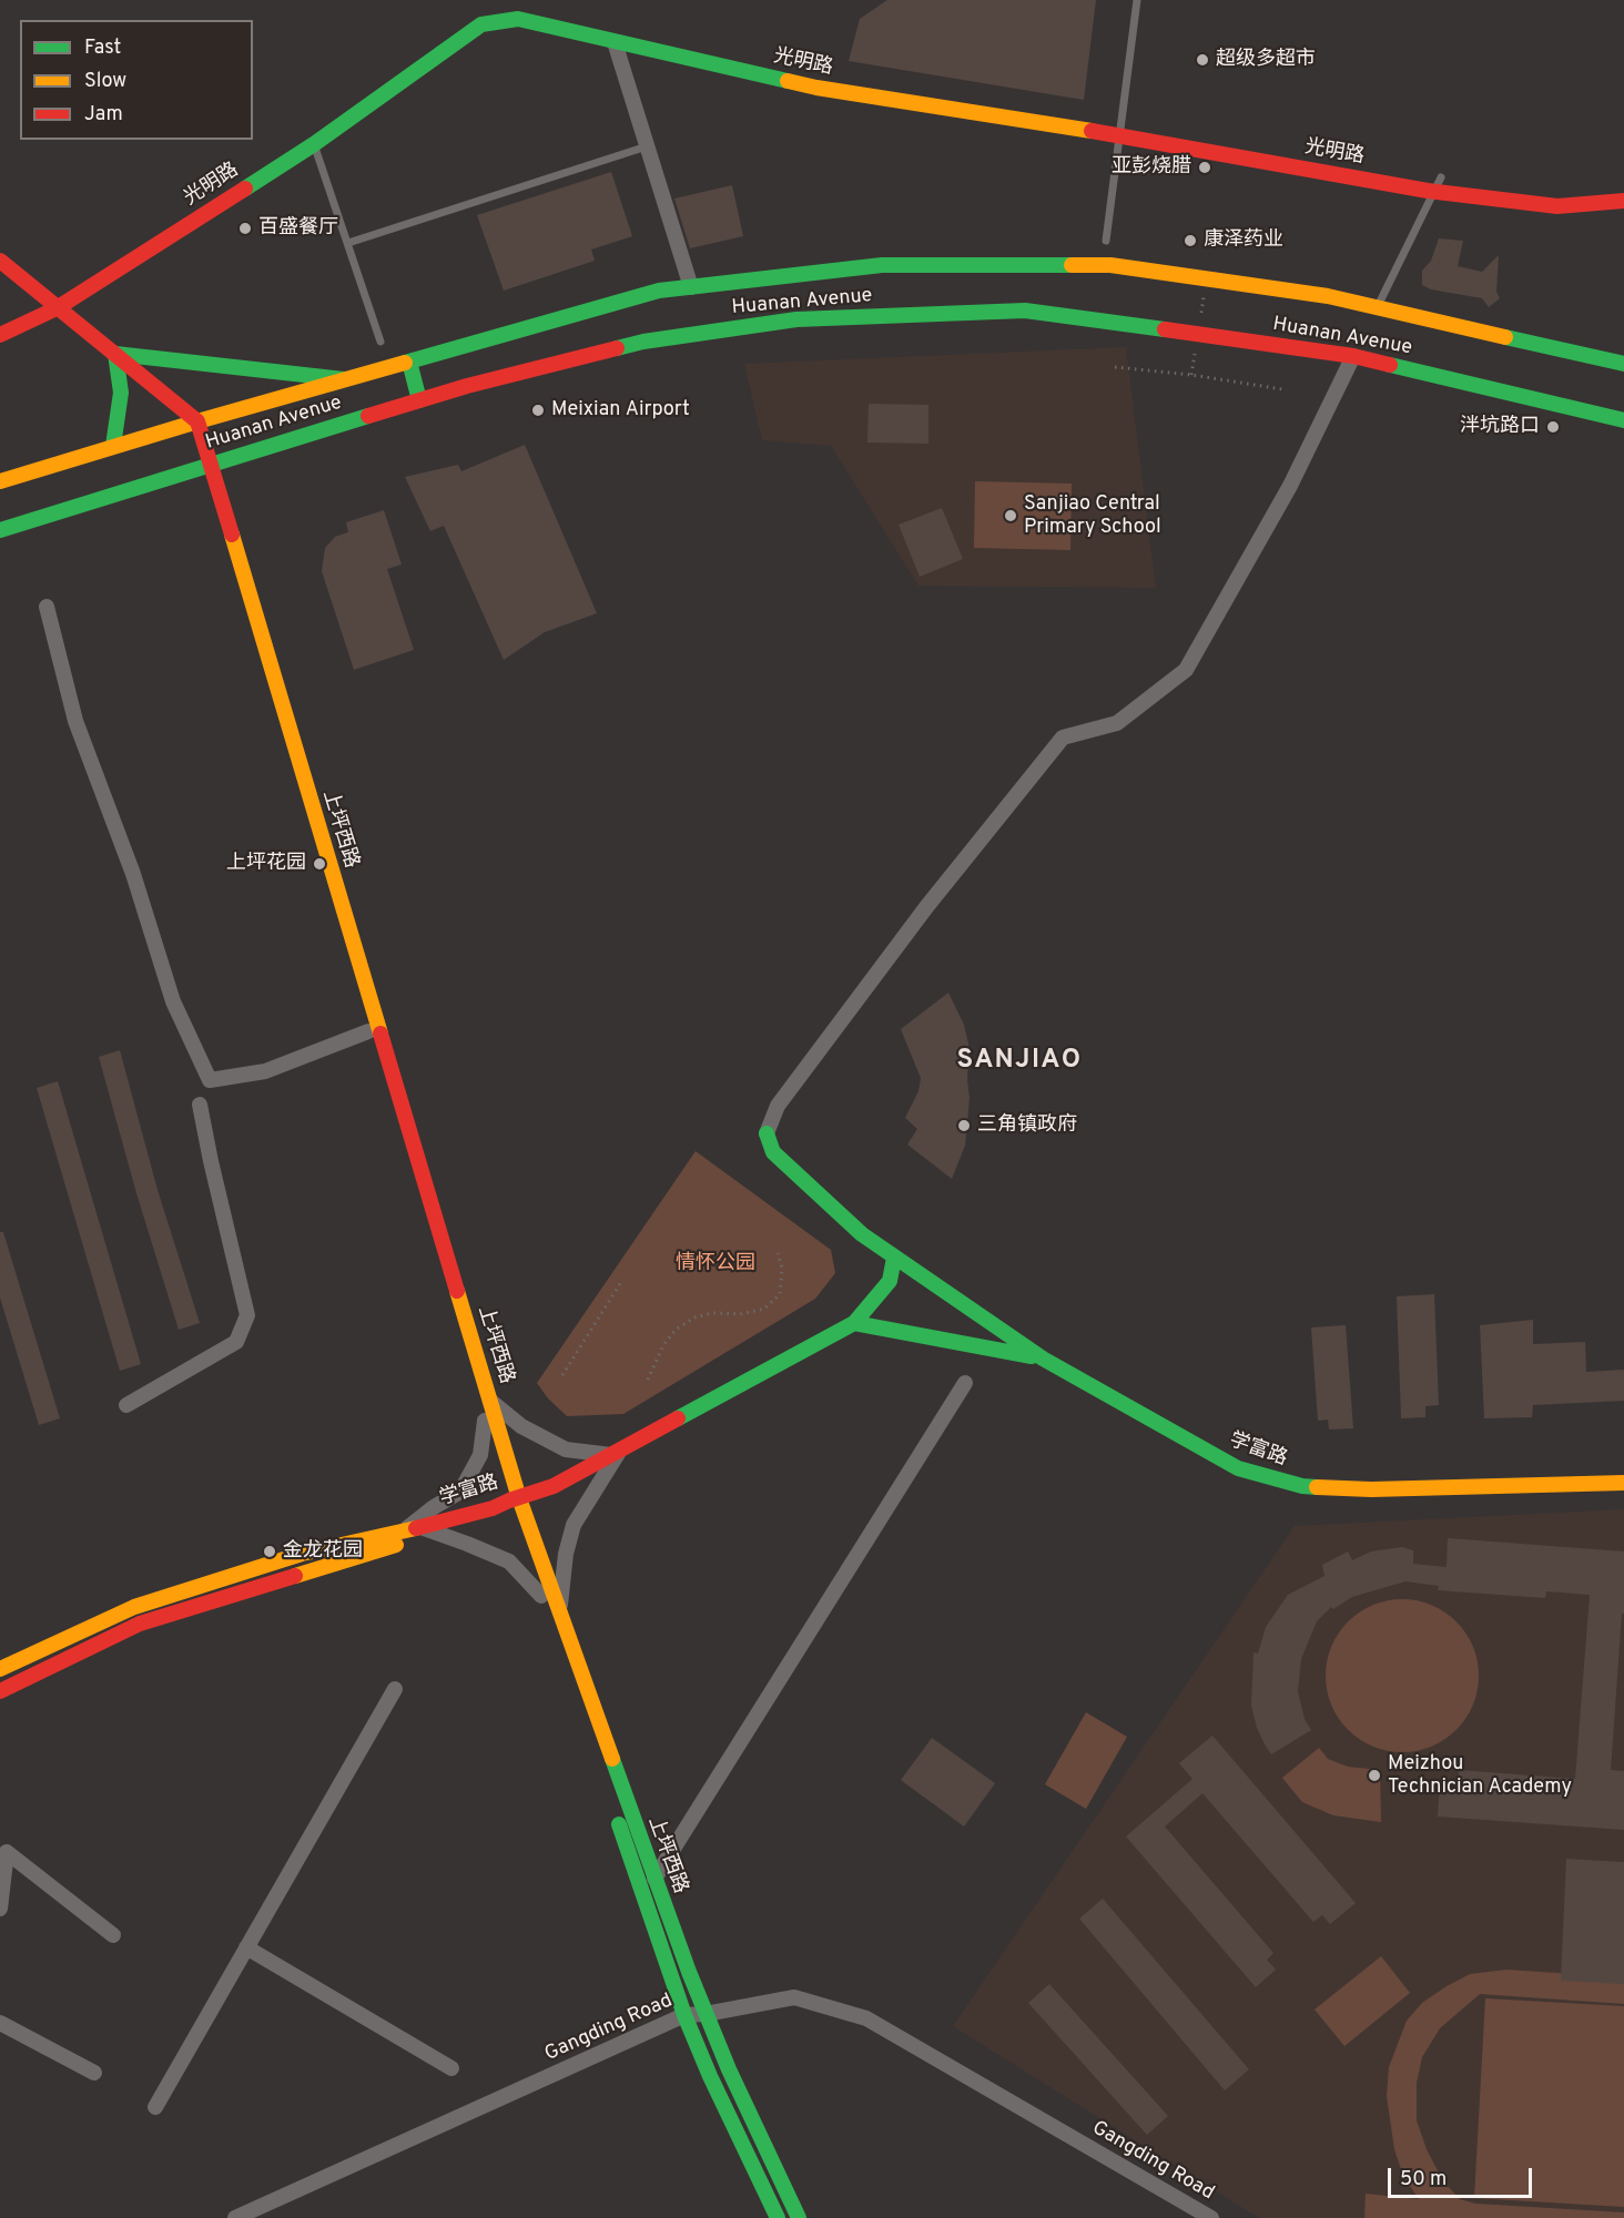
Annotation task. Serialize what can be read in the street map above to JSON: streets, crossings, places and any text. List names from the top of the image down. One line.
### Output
{"streets":{"street":["光明路","Huanan Avenue","上坪西路","学富路","Gangding Road"]},"crossings":[["Huanan Avenue","上坪西路"],["Huanan Avenue","学富路"],["上坪西路","学富路"],["上坪西路","Gangding Road"]],"districts":["SANJIAO"],"parks":["情怀公园"],"places":["超级多超市","亚彭烧腊","百盛餐厅","康泽药业","Meixian Airport","泮坑路口","Sanjiao Central Primary School","上坪花园","三角镇政府","金龙花园","Meizhou Technician Academy"],"legend":["Fast","Slow","Jam"],"scale_bar":"50 m"}
